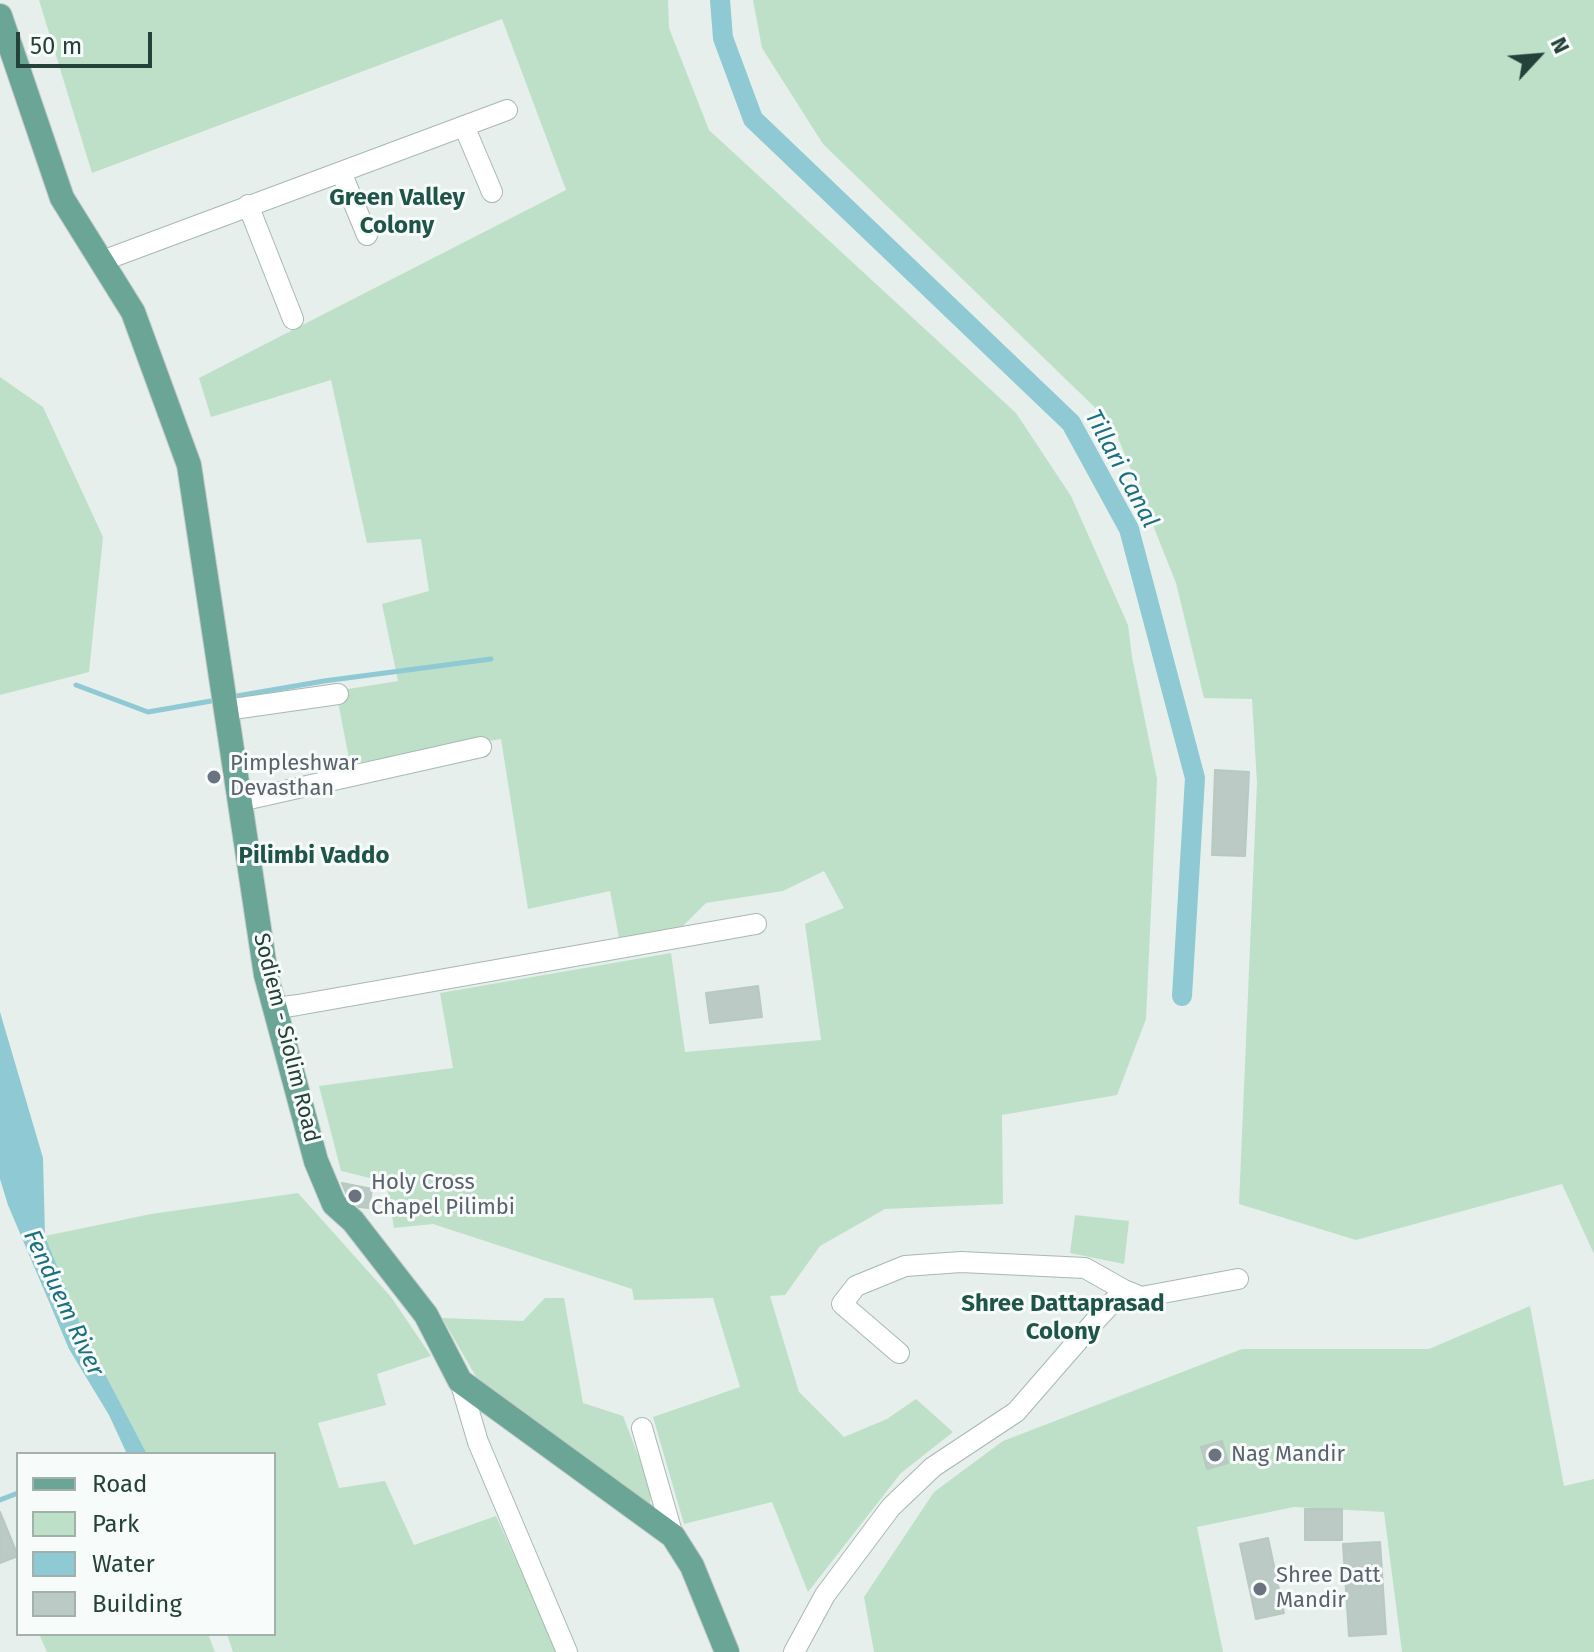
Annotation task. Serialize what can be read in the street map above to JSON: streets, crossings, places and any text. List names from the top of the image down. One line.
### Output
{"streets":{"main road":["Sodiem - Siolim Road"]},"districts":["Green Valley Colony","Pilimbi Vaddo","Shree Dattaprasad Colony"],"water":["Tillari Canal","Fenduem River"],"places":["Pimpleshwar Devasthan","Holy Cross Chapel Pilimbi","Nag Mandir","Shree Datt Mandir"],"legend":["Road","Park","Water","Building"],"scale_bar":"50 m","north":"top right"}
